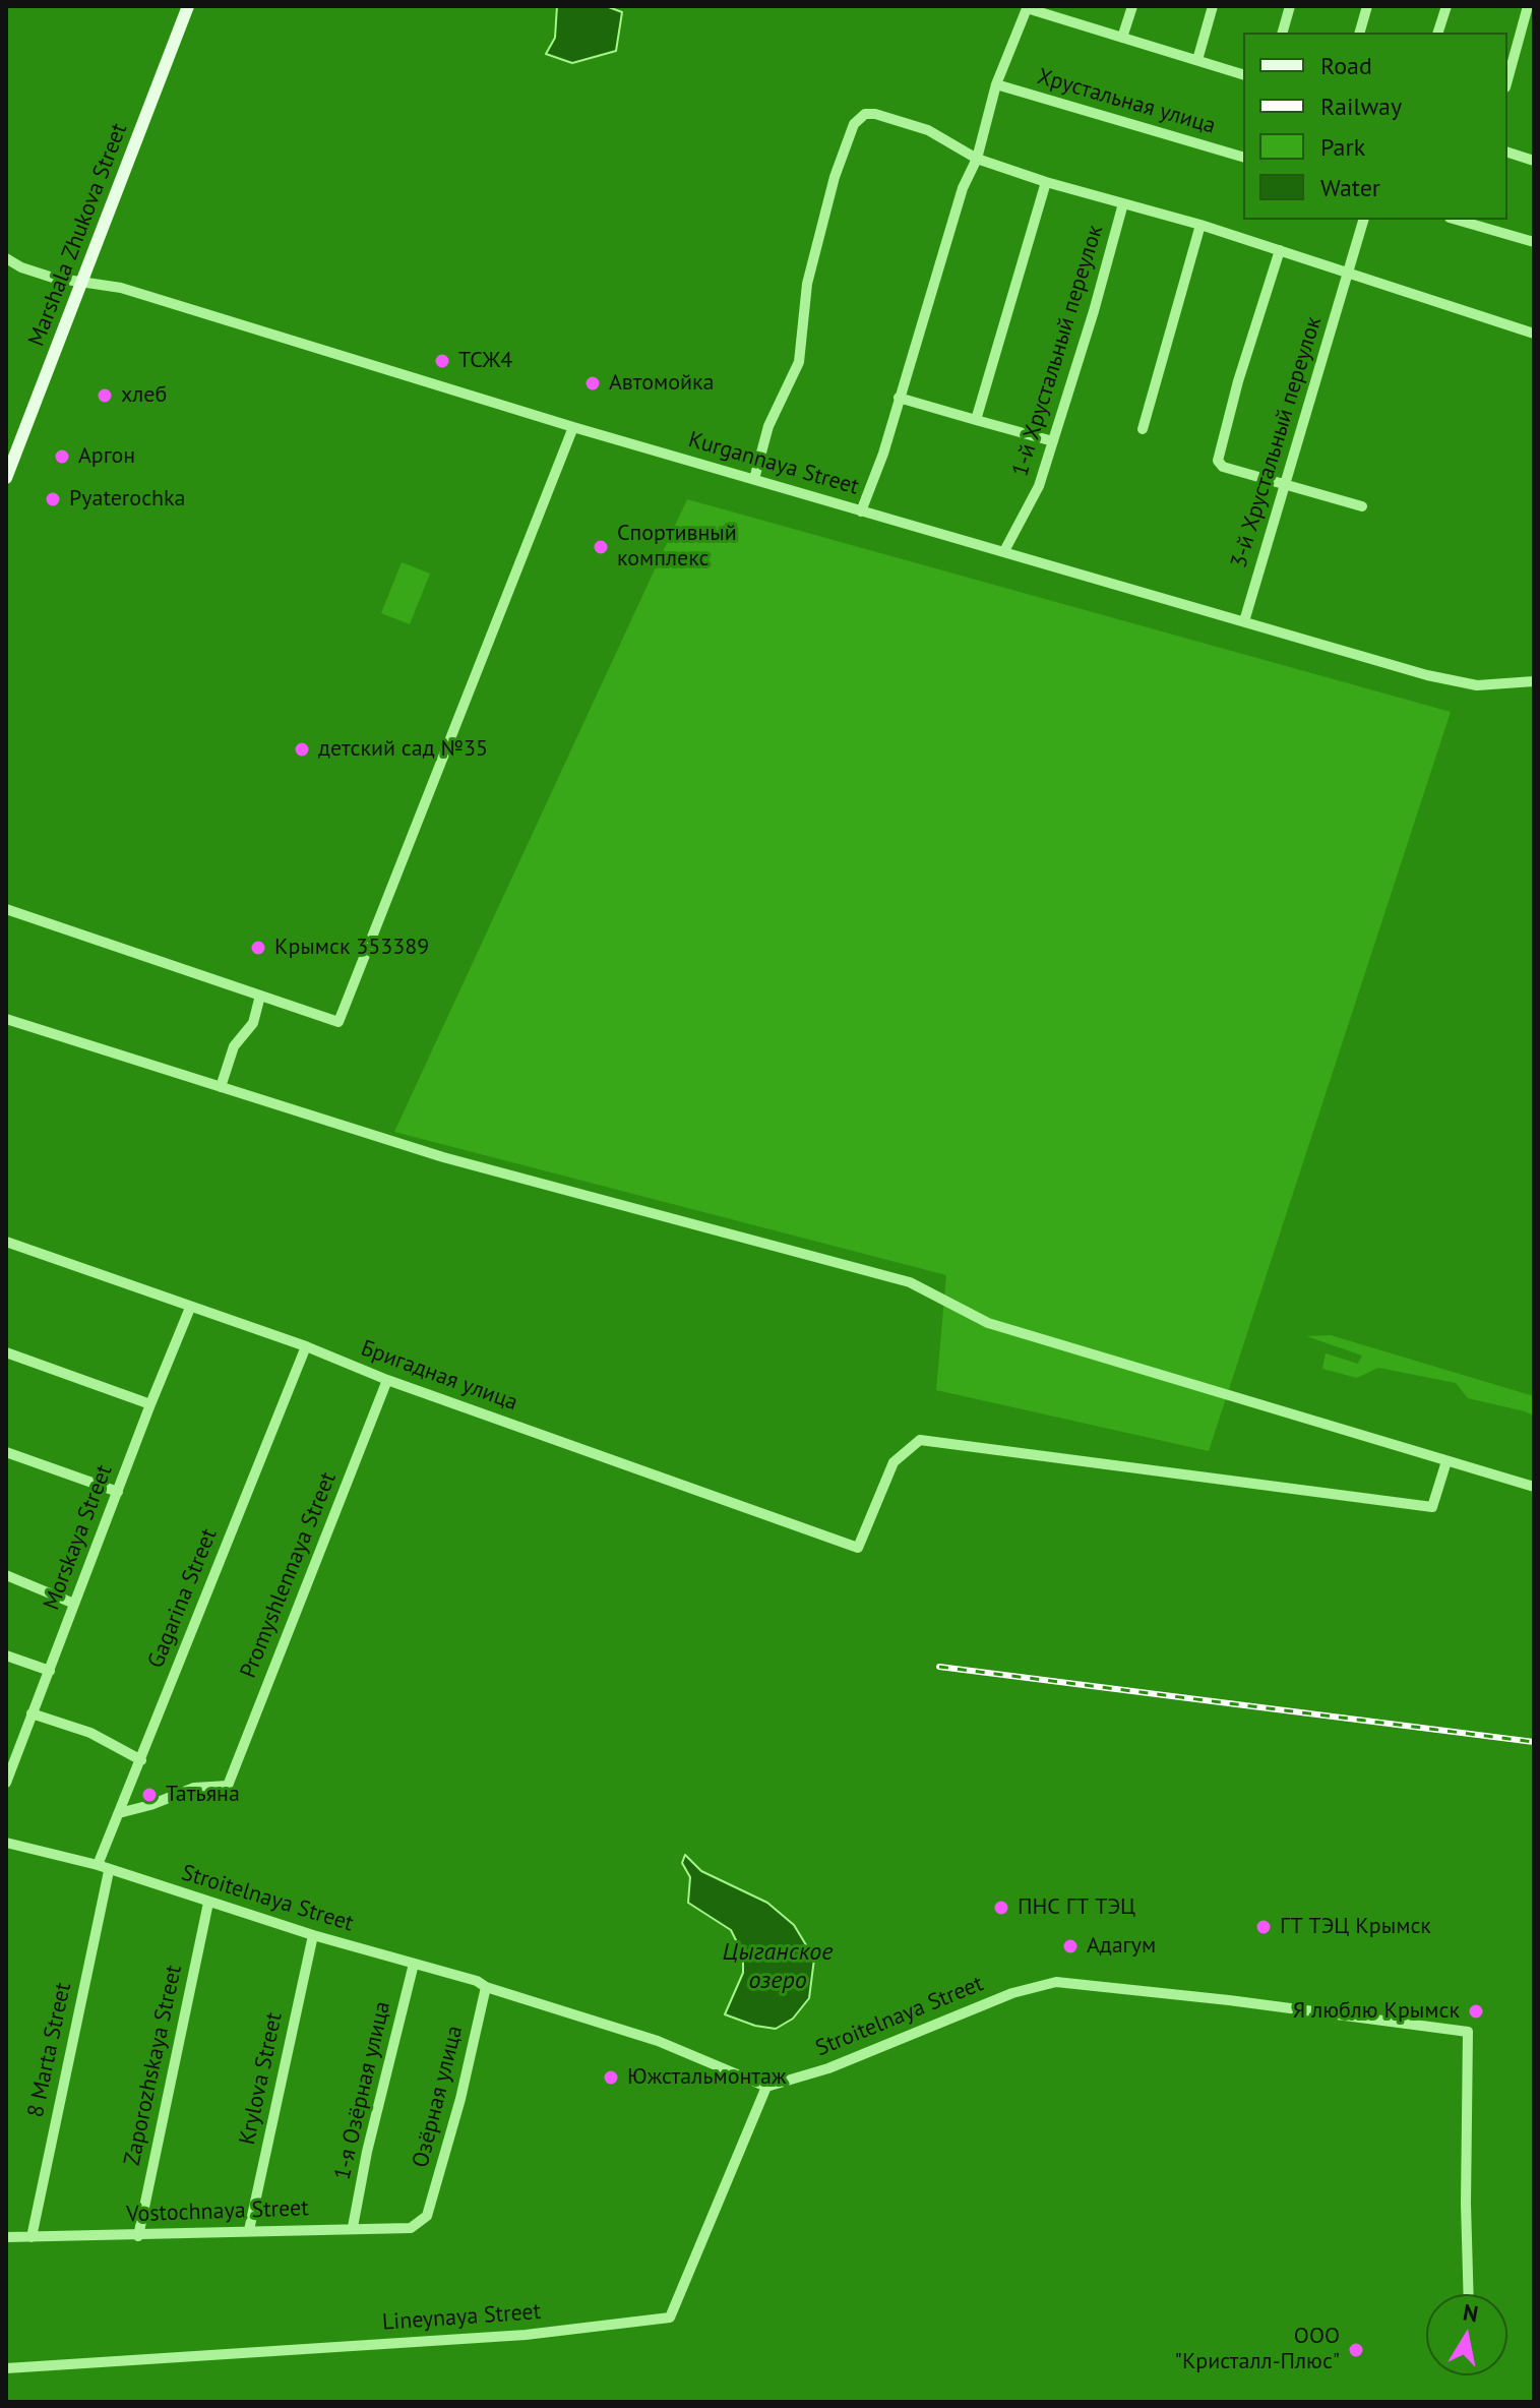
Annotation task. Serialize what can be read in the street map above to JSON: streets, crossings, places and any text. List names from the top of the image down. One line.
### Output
{"streets":{"main road":["Marshala Zhukova Street"],"street":["Хрустальная улица","1-й Хрустальный переулок","3-й Хрустальный переулок","Kurgannaya Street","Бригадная улица","Morskaya Street","Promyshlennaya Street","Gagarina Street","Stroitelnaya Street","8 Marta Street","Zaporozhskaya Street","Krylova Street","1-я Озёрная улица","Озёрная улица","Vostochnaya Street","Lineynaya Street"]},"crossings":[["Marshala Zhukova Street","Kurgannaya Street"],["1-й Хрустальный переулок","Kurgannaya Street"],["3-й Хрустальный переулок","Kurgannaya Street"],["Бригадная улица","Morskaya Street"],["Бригадная улица","Promyshlennaya Street"],["Бригадная улица","Gagarina Street"],["Promyshlennaya Street","Gagarina Street"],["Gagarina Street","Stroitelnaya Street"],["Stroitelnaya Street","8 Marta Street"],["Stroitelnaya Street","Zaporozhskaya Street"],["Stroitelnaya Street","Krylova Street"],["Stroitelnaya Street","1-я Озёрная улица"],["Stroitelnaya Street","Озёрная улица"],["Stroitelnaya Street","Lineynaya Street"],["8 Marta Street","Vostochnaya Street"],["Zaporozhskaya Street","Vostochnaya Street"],["Krylova Street","Vostochnaya Street"],["1-я Озёрная улица","Vostochnaya Street"],["Озёрная улица","Vostochnaya Street"]],"water":["Цыганское озеро"],"places":["ТСЖ4","Автомойка","хлеб","Аргон","Pyaterochka","Спортивный комплекс","детский сад №35","Крымск 353389","Татьяна","ПНС ГТ ТЭЦ","ГТ ТЭЦ Крымск","Адагум","Я люблю Крымск","Южстальмонтаж","ООО \"Кристалл-Плюс\""],"legend":["Road","Railway","Park","Water"],"north":"top"}
